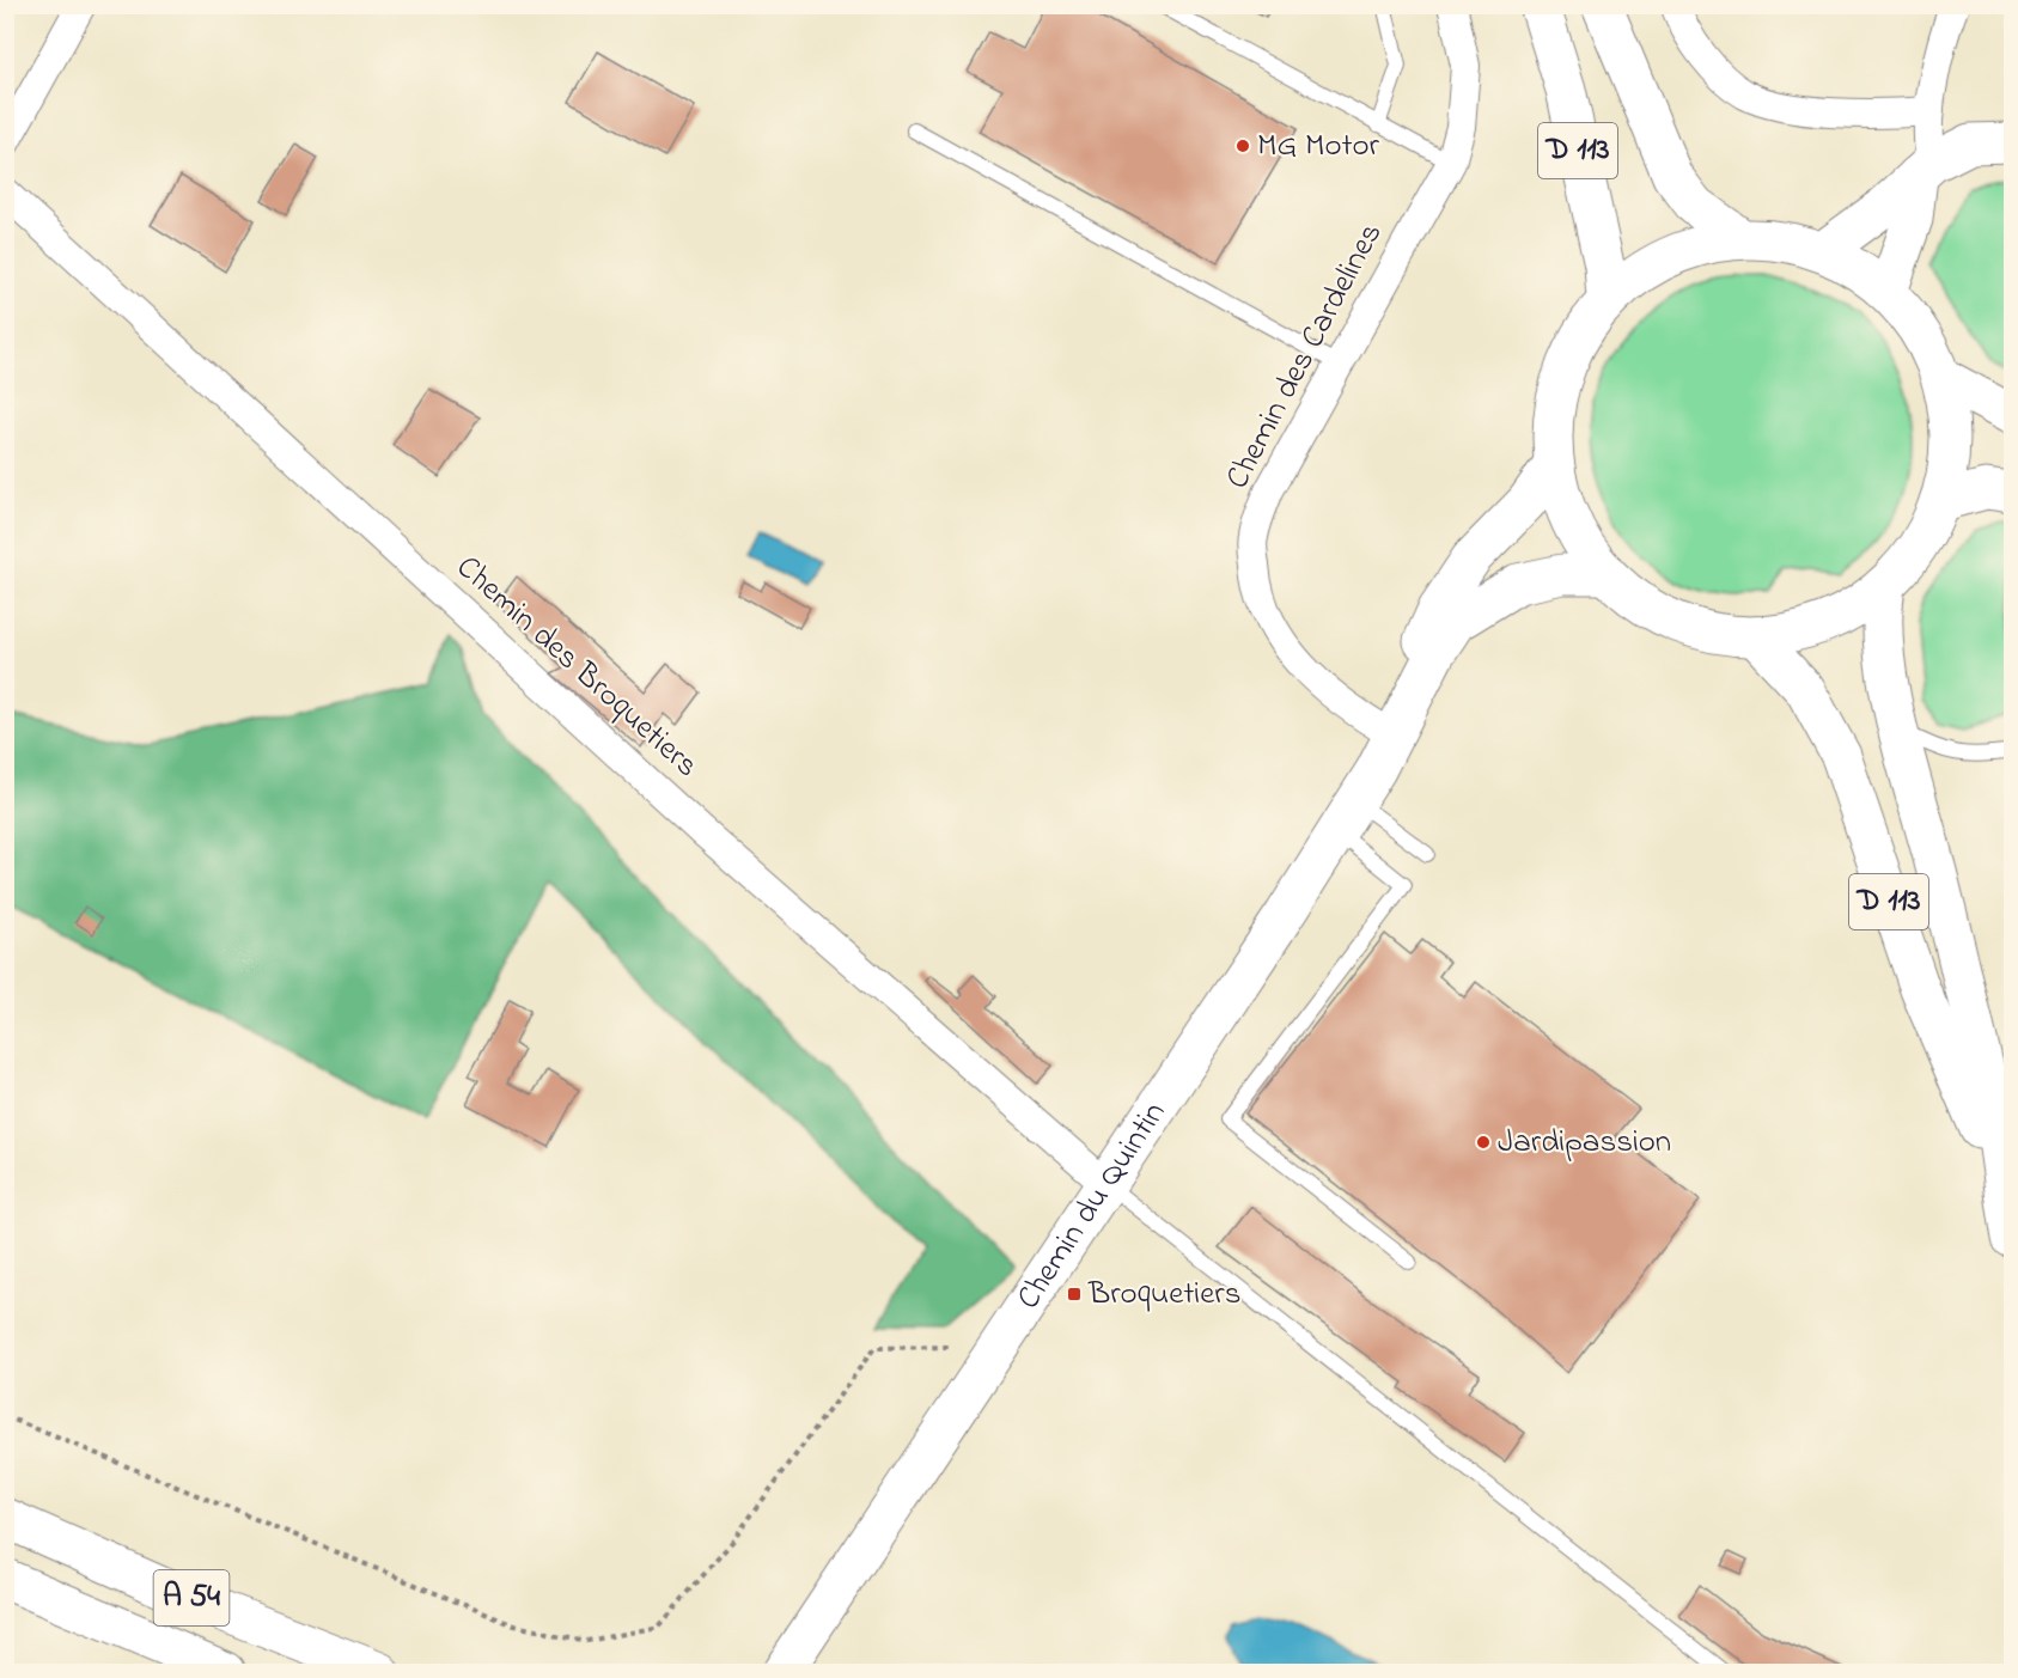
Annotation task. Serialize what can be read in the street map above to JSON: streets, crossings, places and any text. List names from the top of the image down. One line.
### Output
{"streets":{"main road":["D 113","Chemin du Quintin","A 54"],"street":["Chemin des Cardelines","Chemin des Broquetiers"]},"crossings":[["Chemin des Cardelines","Chemin du Quintin"],["Chemin des Broquetiers","Chemin du Quintin"]],"places":{"other":["MG Motor","Jardipassion"],"transit":["Broquetiers"]}}
